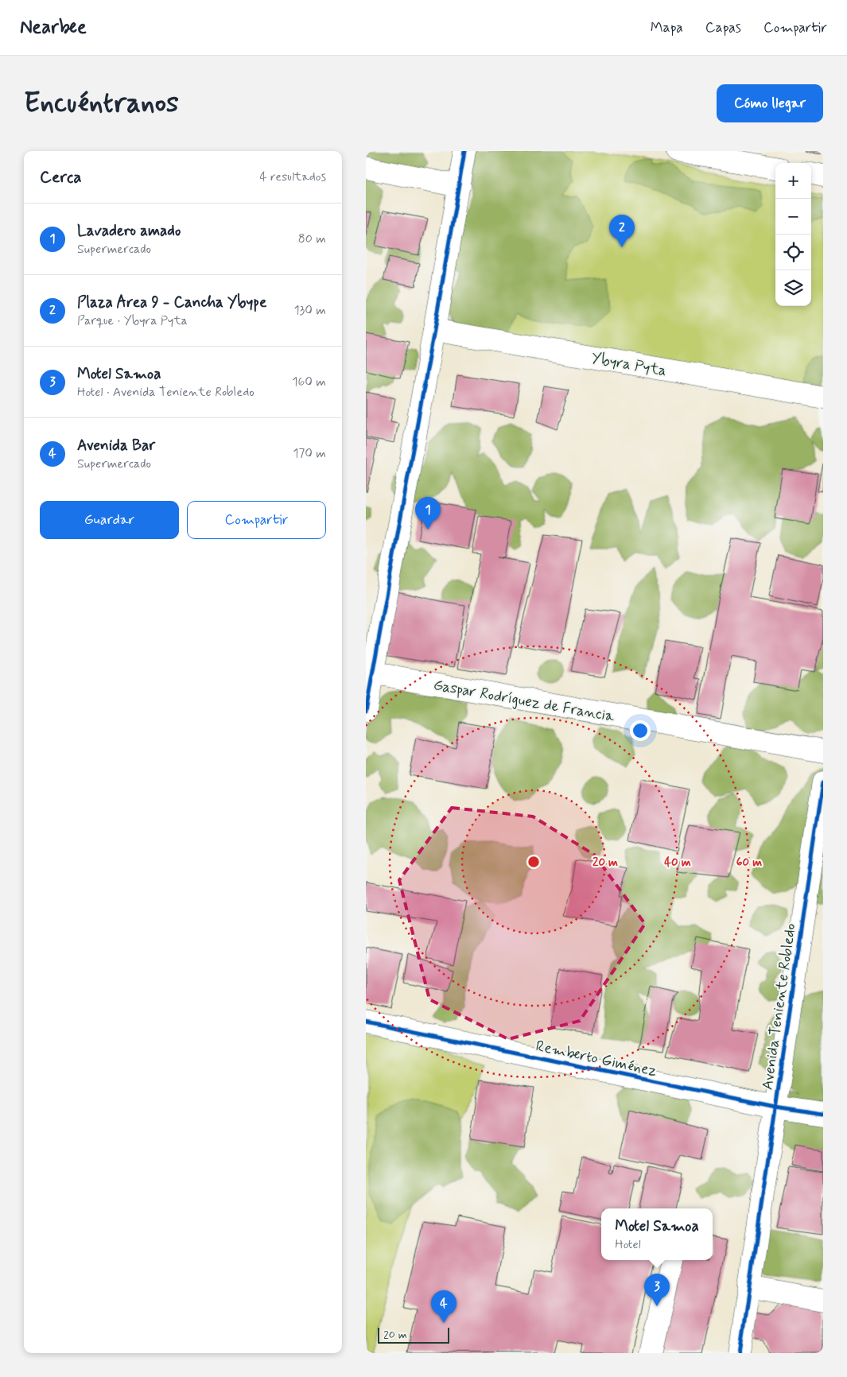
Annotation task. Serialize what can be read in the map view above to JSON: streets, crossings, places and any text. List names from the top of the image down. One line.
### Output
{"streets":{"street":["Ybyra Pyta","Gaspar Rodríguez de Francia","Avenida Teniente Robledo","Remberto Giménez"]},"crossings":[["Avenida Teniente Robledo","Remberto Giménez"]],"scale_bar":"20 m","page":{"header":"Nearbee","nav":["Mapa","Capas","Compartir"],"buttons":["Cómo llegar",["Guardar","Compartir"]],"title":"Encuéntranos","heading":["Cerca","4 resultados"],"map_buttons":["+","−"],"list":[{"mark":"1","name":"Lavadero amado","note":"Supermercado","value":"80 m"},{"mark":"2","name":"Plaza Area 9 - Cancha Ybype","note":"Parque · Ybyra Pyta","value":"130 m"},{"mark":"3","name":"Motel Samoa","note":"Hotel · Avenida Teniente Robledo","value":"160 m"},{"mark":"4","name":"Avenida Bar","note":"Supermercado","value":"170 m"}],"pins":["2","1","3","4"],"popup":["Motel Samoa","Hotel"],"scale":"20 m"},"rings":["20 m","40 m","60 m"]}
